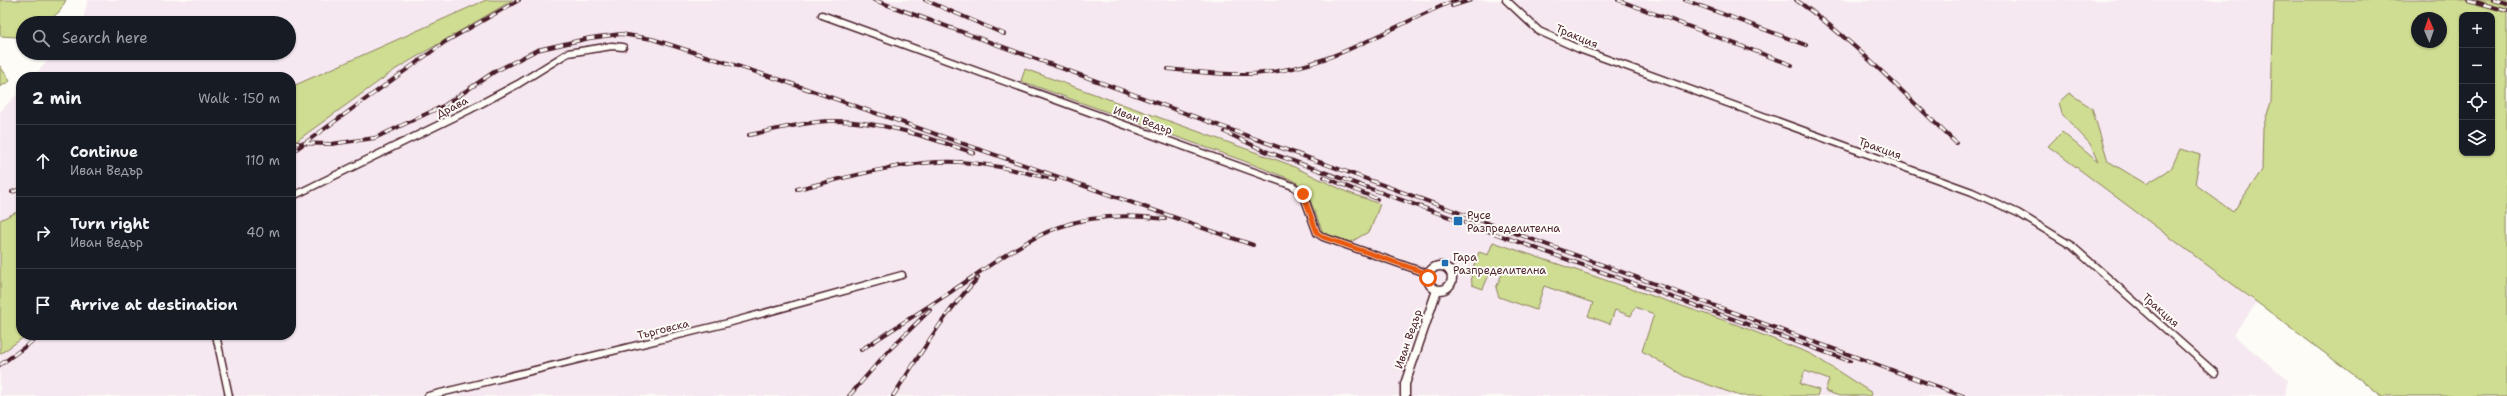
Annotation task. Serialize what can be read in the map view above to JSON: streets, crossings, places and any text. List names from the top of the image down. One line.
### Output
{"streets":{"street":["Тракция","Драва","Иван Ведър","Търговска"]},"places":{"transit":["Русе Разпределителна","Гара Разпределителна"]},"north":"top","page":{"map_buttons":["+","−"],"search":"Search here","heading":["2 min","Walk · 150 m"],"list":[["Continue","Иван Ведър","110 m"],["Turn right","Иван Ведър","40 m"],"Arrive at destination"]}}
